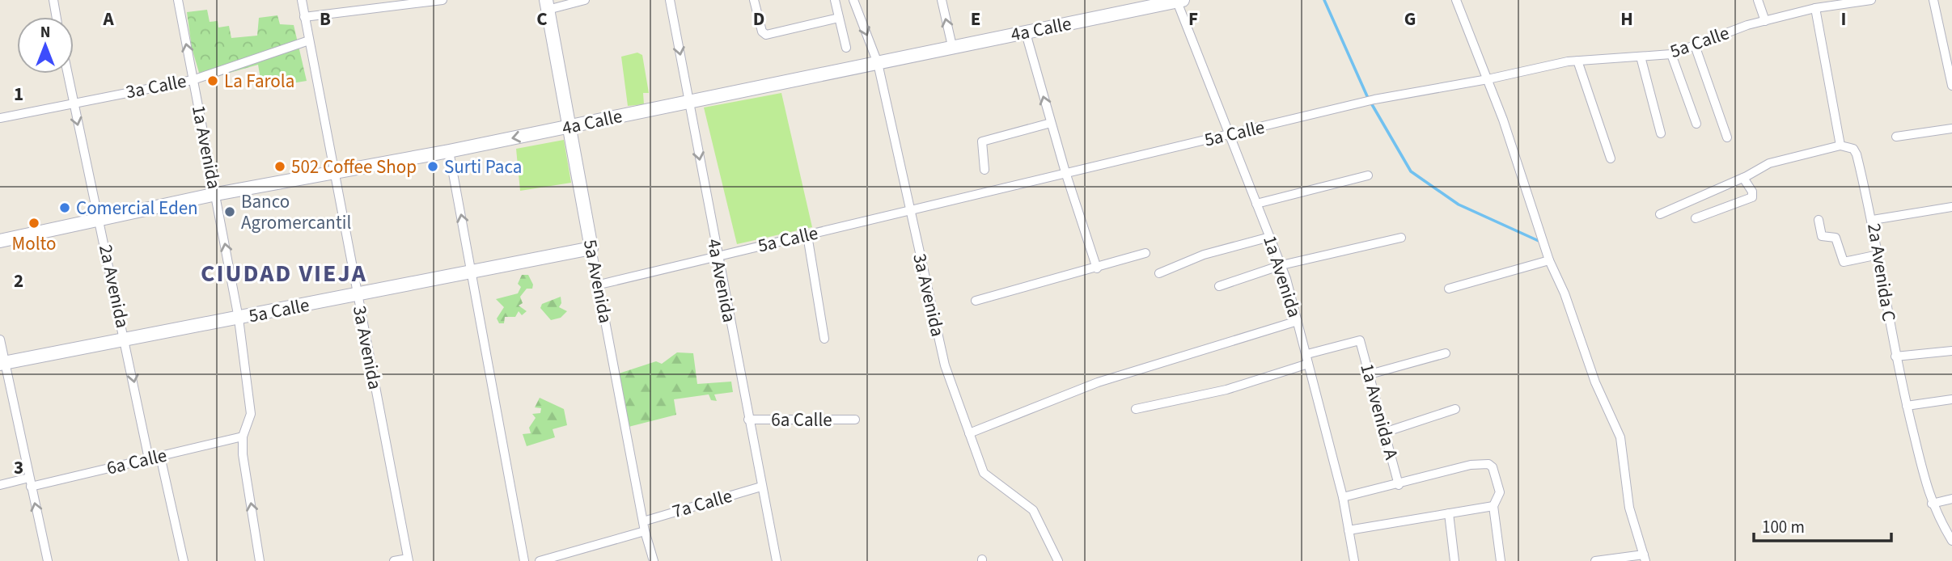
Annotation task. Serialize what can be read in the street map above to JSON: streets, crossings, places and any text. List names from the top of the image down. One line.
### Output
{"streets":{"street":["4a Calle","5a Calle","3a Calle","1a Avenida","2a Avenida C","4a Avenida","5a Avenida","2a Avenida","3a Avenida","1a Avenida A","6a Calle","7a Calle"]},"crossings":[["4a Calle","1a Avenida"],["4a Calle","4a Avenida"],["4a Calle","5a Avenida"],["4a Calle","2a Avenida"],["4a Calle","3a Avenida"],["5a Calle","1a Avenida"],["5a Calle","4a Avenida"],["5a Calle","5a Avenida"],["5a Calle","2a Avenida"],["5a Calle","3a Avenida"],["3a Calle","1a Avenida"],["3a Calle","2a Avenida"],["3a Calle","3a Avenida"],["1a Avenida","1a Avenida A"],["1a Avenida","6a Calle"],["4a Avenida","6a Calle"],["4a Avenida","7a Calle"],["5a Avenida","7a Calle"],["2a Avenida","6a Calle"]],"one_way":["4a Avenida","2a Avenida"],"districts":["CIUDAD VIEJA"],"places":["La Farola","502 Coffee Shop","Surti Paca","Comercial Eden","Banco Agromercantil","Molto"],"scale_bar":"100 m","north":"top","grid":{"columns":["A","B","C","D","E","F","G","H","I"],"rows":["1","2","3"]}}
